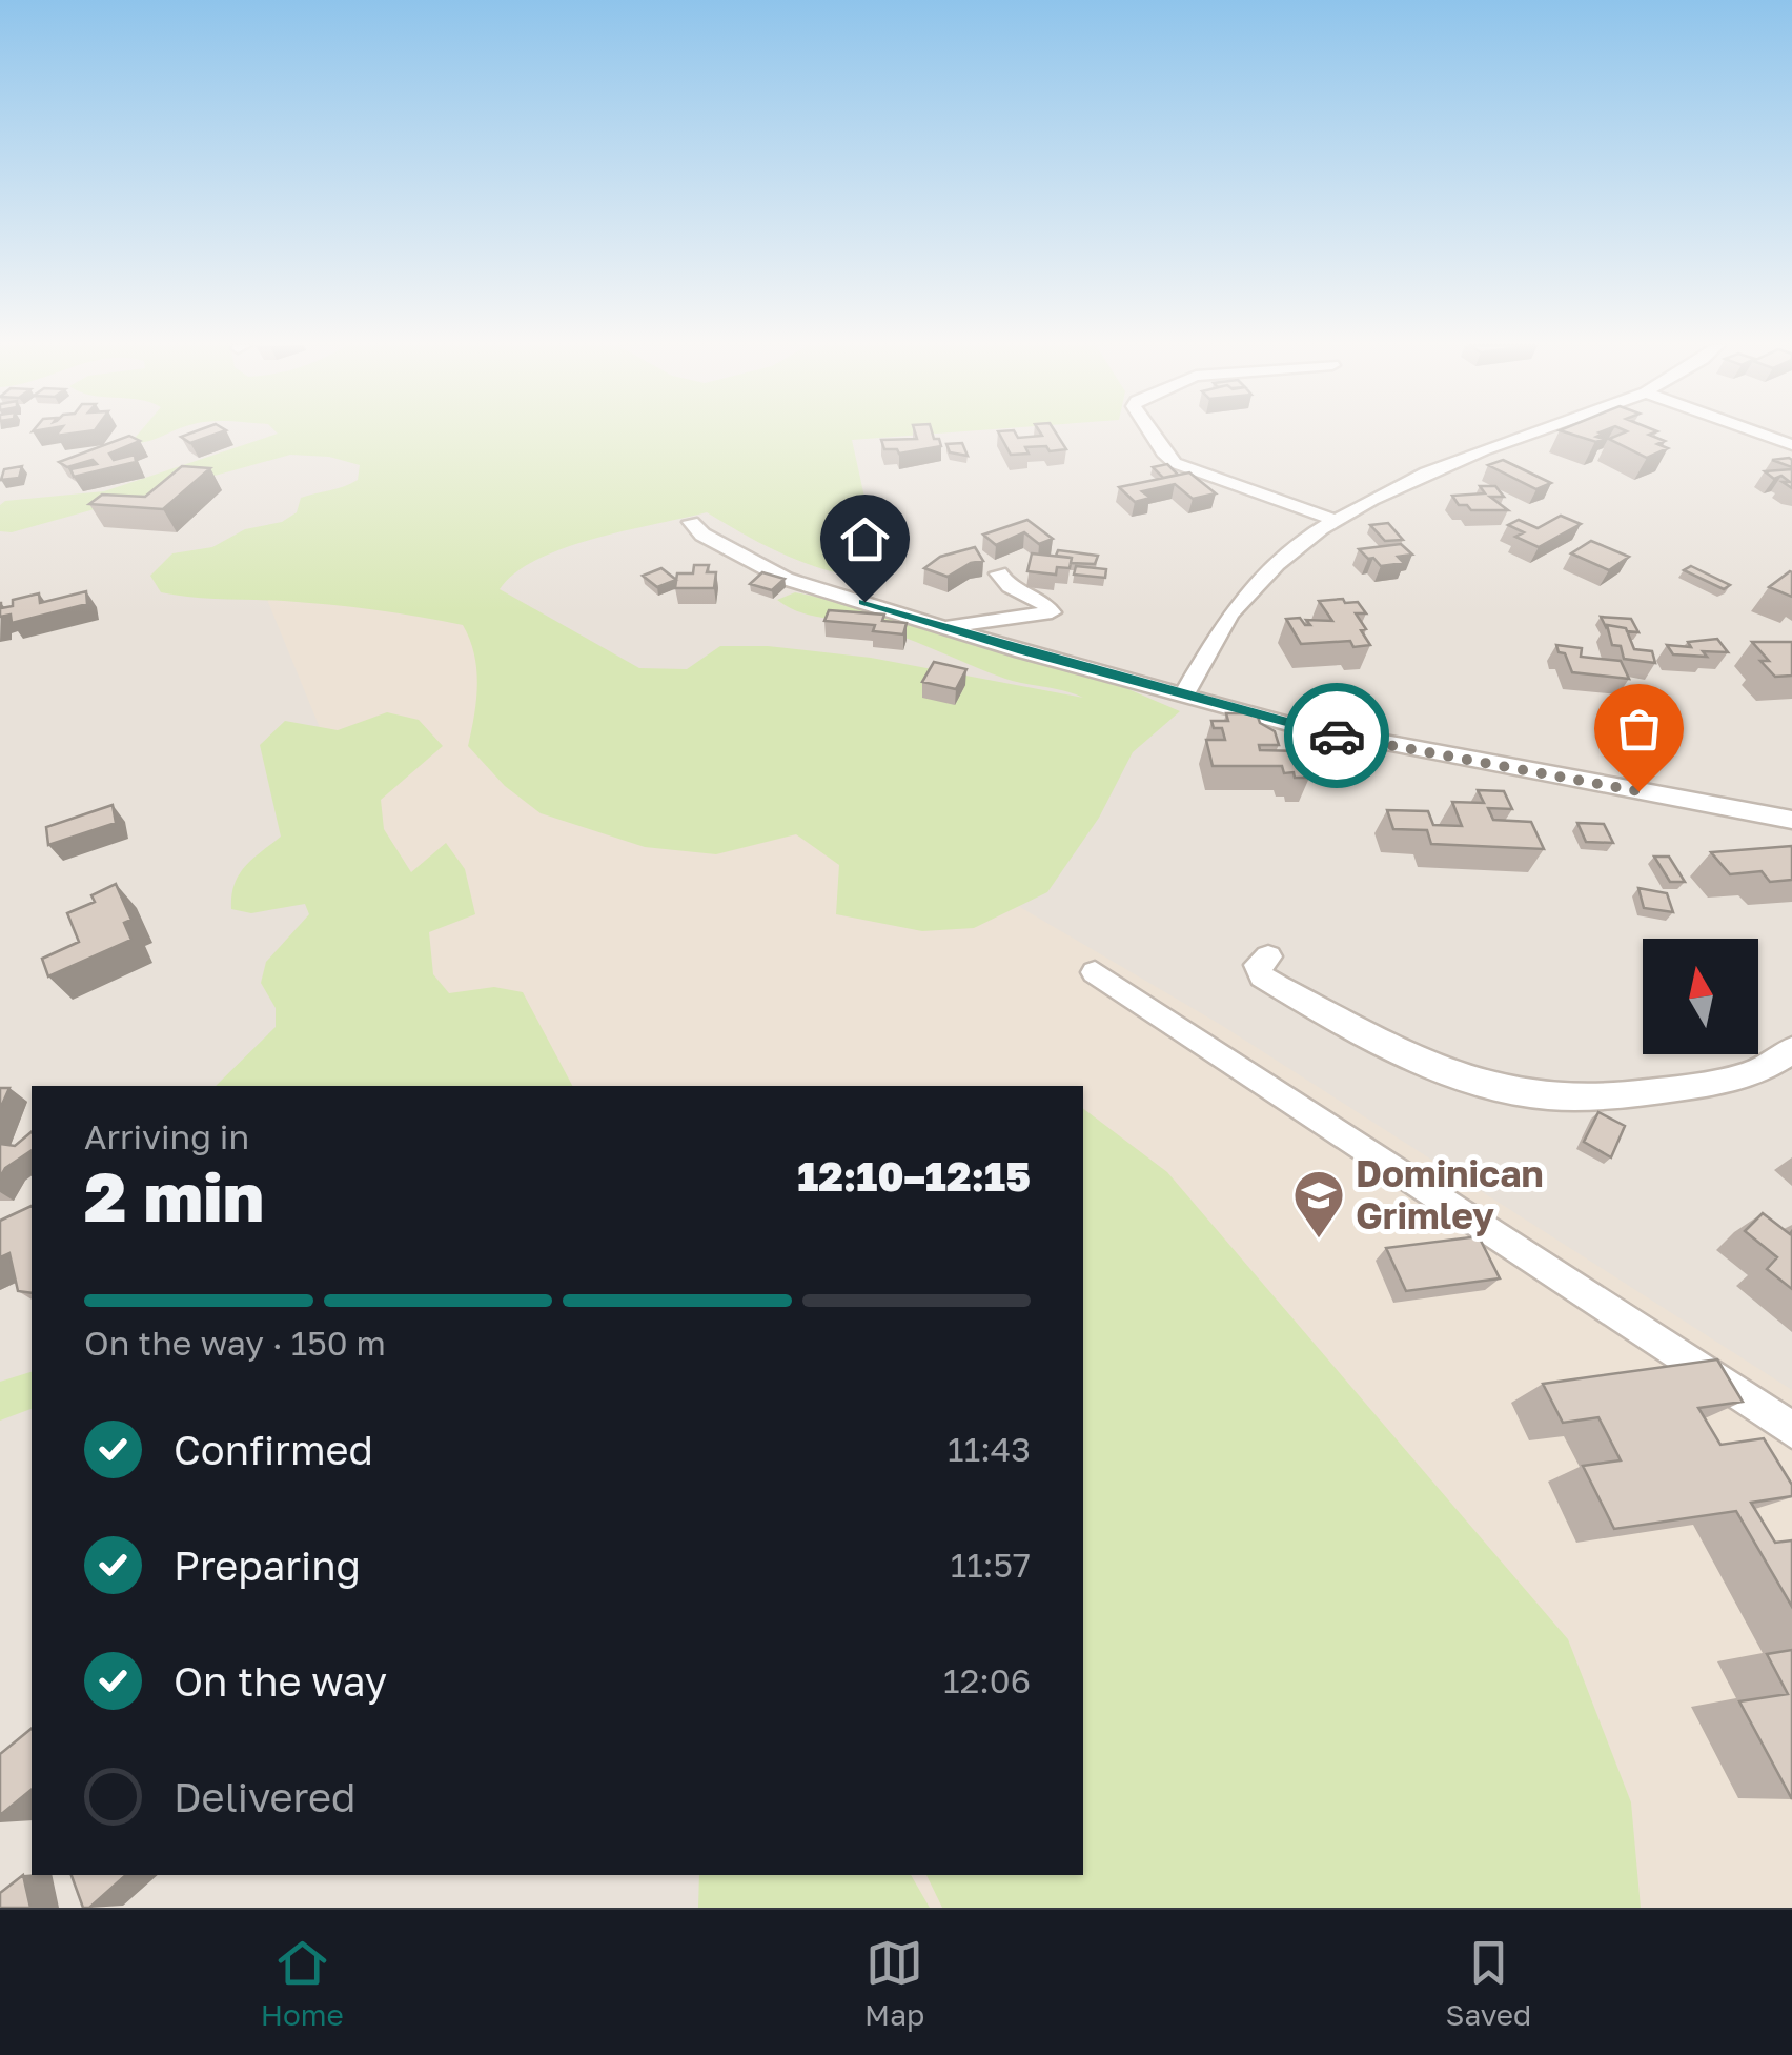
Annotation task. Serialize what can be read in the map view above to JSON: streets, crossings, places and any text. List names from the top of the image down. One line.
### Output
{"places":{"school or university":["Dominican Grimley"]},"north":"top","page":{"heading":["2 min","Arriving in","12:10–12:15"],"bar":"On the way · 150 m","list":[["Confirmed","11:43"],["Preparing","11:57"],["On the way","12:06"],"Delivered"],"tabs":["Home","Map","Saved"]}}
